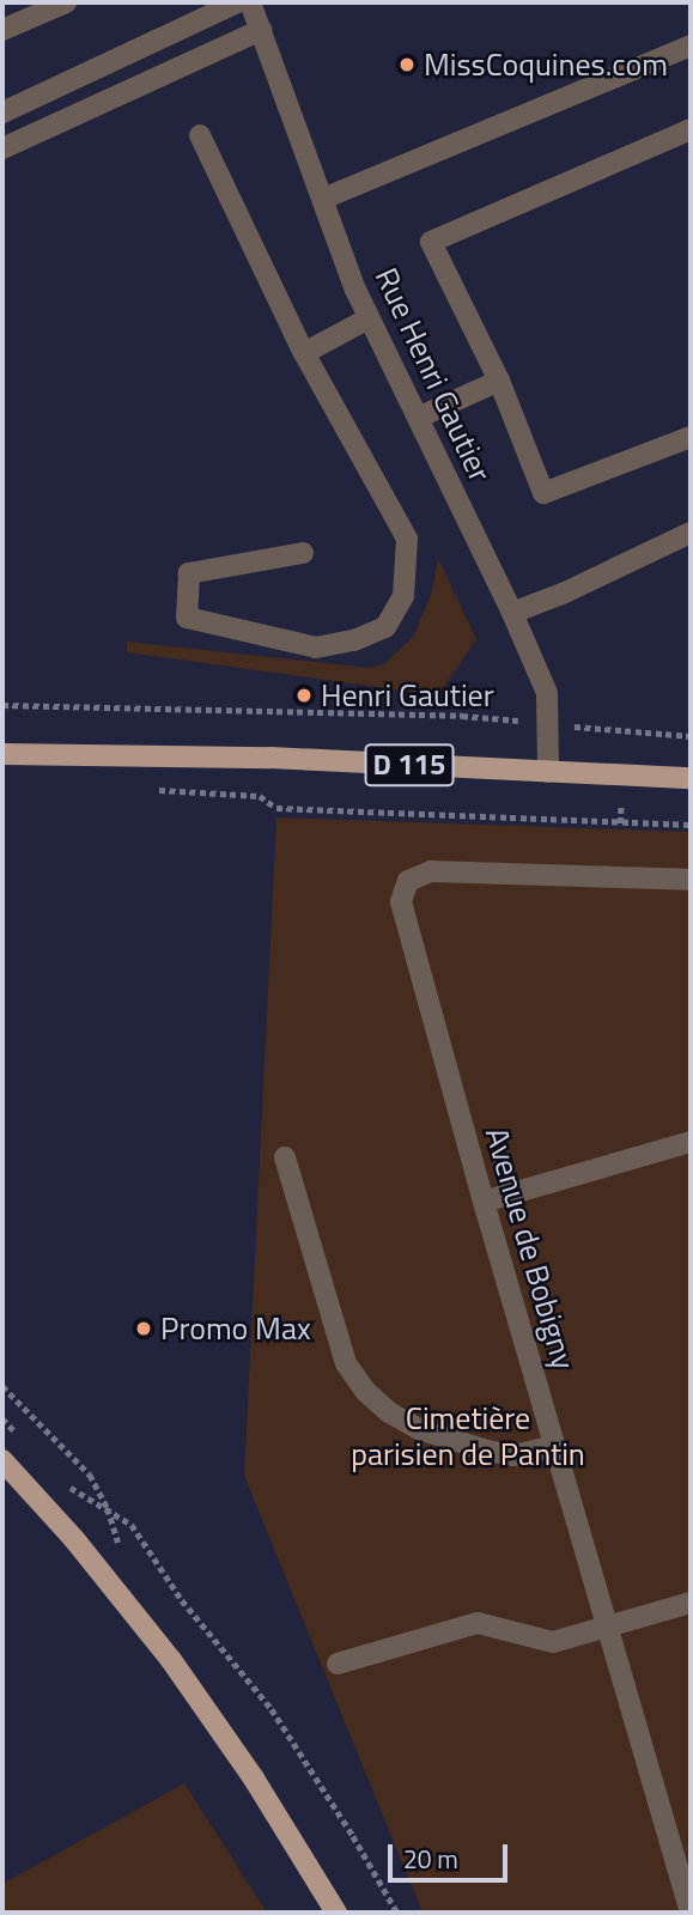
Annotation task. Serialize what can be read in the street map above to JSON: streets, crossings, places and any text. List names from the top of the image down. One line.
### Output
{"streets":{"main road":["D 115"],"street":["Rue Henri Gautier","Avenue de Bobigny"]},"crossings":[["Rue Henri Gautier","D 115"]],"parks":["Cimetière parisien de Pantin"],"places":["MissCoquines.com","Henri Gautier","Promo Max"],"scale_bar":"20 m"}
